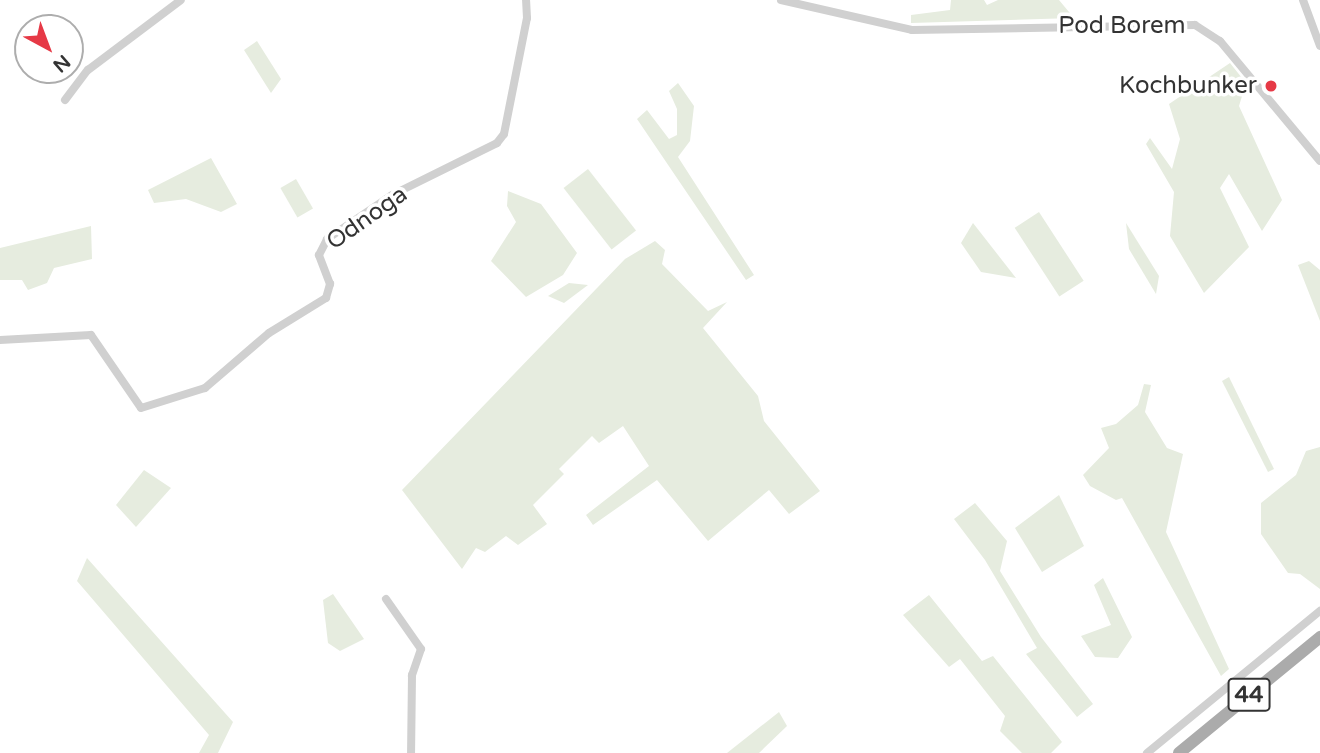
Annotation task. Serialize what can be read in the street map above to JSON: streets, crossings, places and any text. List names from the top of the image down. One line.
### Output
{"streets":{"main road":["44"],"street":["Pod Borem","Odnoga"]},"places":["Kochbunker"],"north":"bottom right"}
